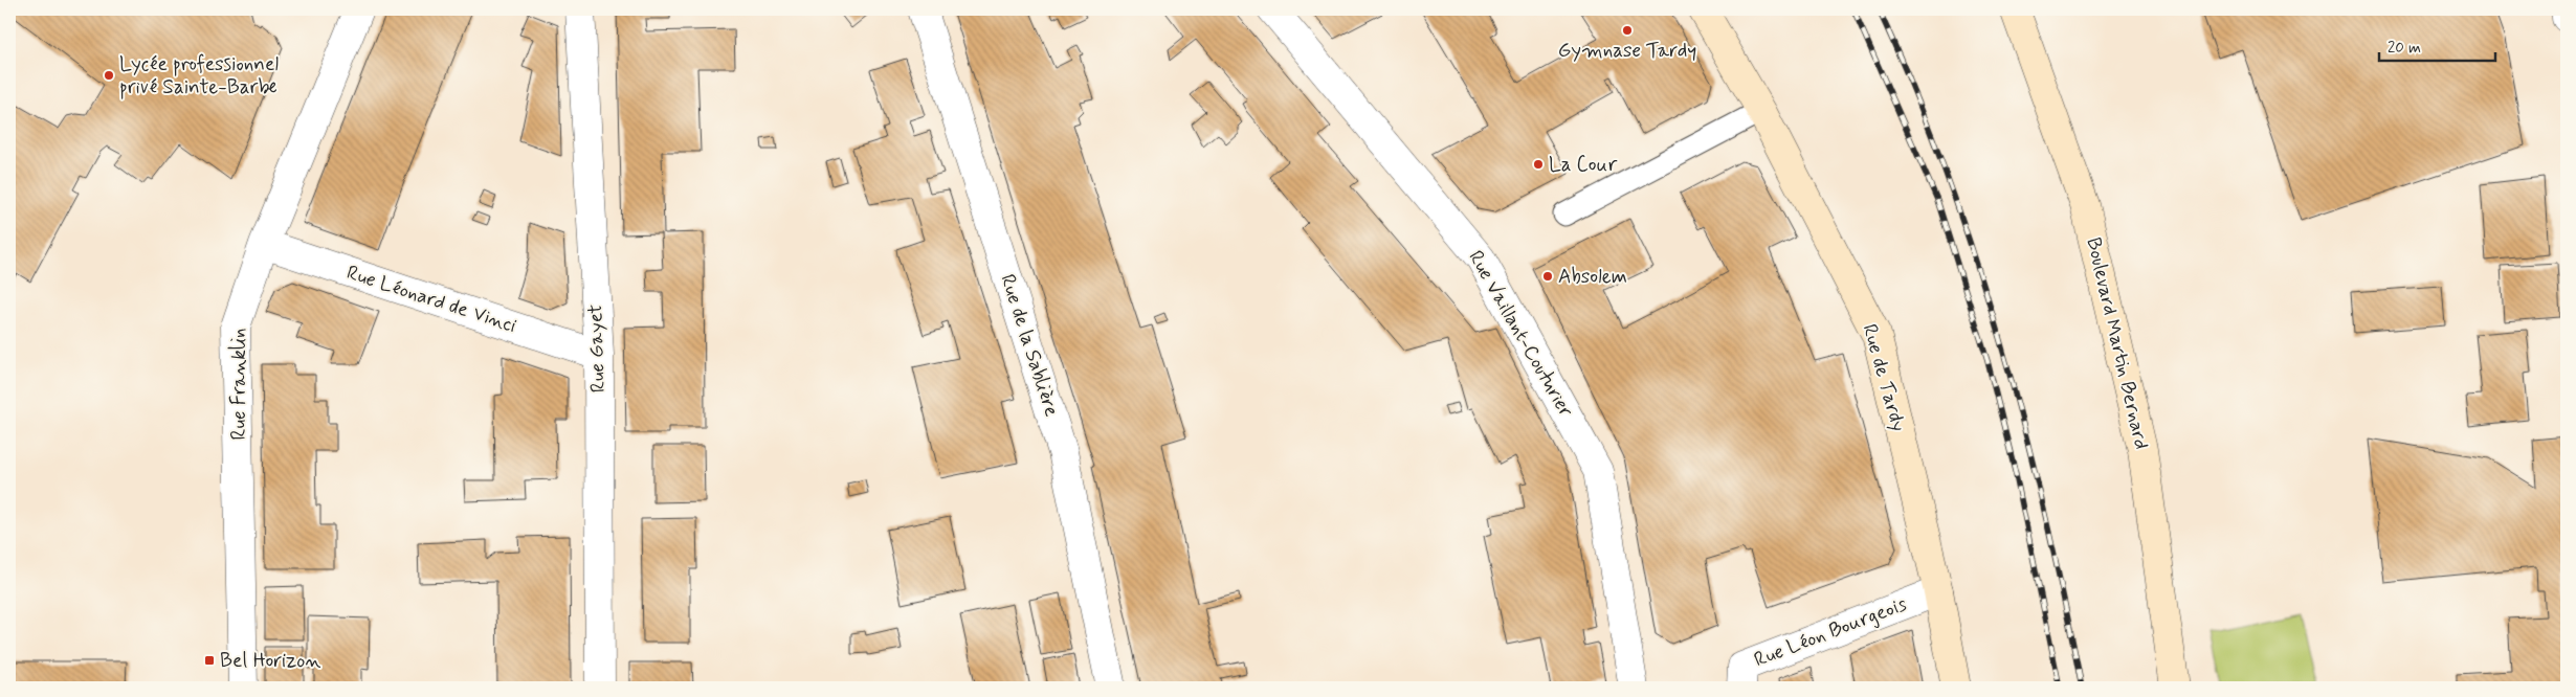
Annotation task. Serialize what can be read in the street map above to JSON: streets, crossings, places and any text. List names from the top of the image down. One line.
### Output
{"streets":{"main road":["Boulevard Martin Bernard","Rue de Tardy"],"street":["Rue Léonard de Vinci","Rue Vaillant-Couturier","Rue de la Sablière","Rue Gayet","Rue Franklin","Rue Léon Bourgeois"]},"crossings":[["Rue Léonard de Vinci","Rue Gayet"],["Rue Léonard de Vinci","Rue Franklin"],["Rue de Tardy","Rue Léon Bourgeois"]],"places":{"other":["Gymnase Tardy","Lycée professionnel privé Sainte-Barbe","La Cour","Absolem"],"transit":["Bel Horizon"]},"scale_bar":"20 m"}
